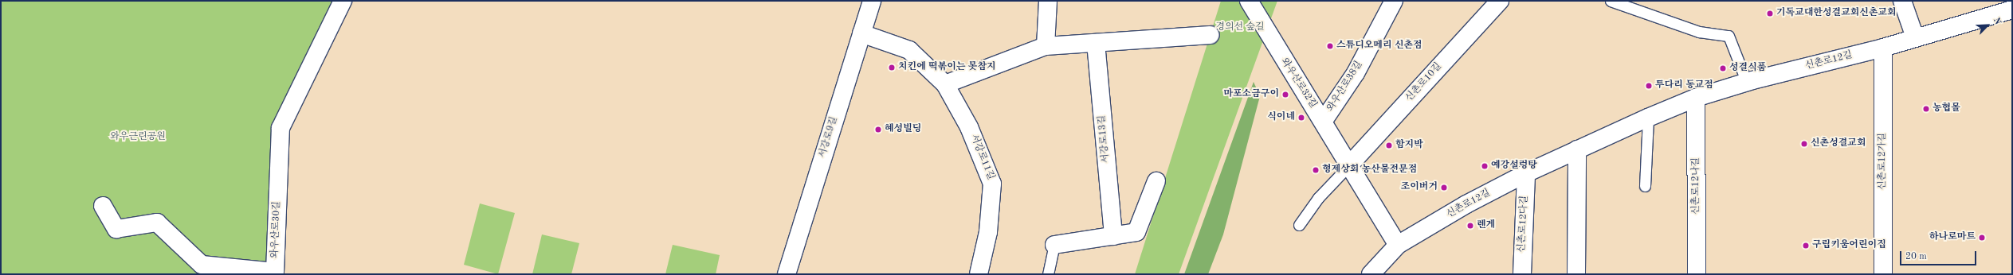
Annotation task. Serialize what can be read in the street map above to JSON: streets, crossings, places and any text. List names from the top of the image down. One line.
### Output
{"streets":{"street":["신촌로12길","신촌로10길","와우산로32길","와우산로38길","서강로9길","서강로13길","서강로11길","신촌로12가길","신촌로12나길","신촌로12다길","와우산로30길"]},"crossings":[["신촌로12길","와우산로32길"],["신촌로12길","신촌로12가길"],["신촌로12길","신촌로12나길"],["신촌로12길","신촌로12다길"],["신촌로10길","와우산로32길"],["와우산로32길","와우산로38길"],["서강로9길","서강로11길"]],"parks":["경의선 숲길","와우근린공원"],"places":["기독교대한성결교회신촌교회","스튜디오메리 신촌점","치킨에 떡볶이는 못참지","성결식품","투다리 동교점","마포소금구이","농협몰","식이네","혜성빌딩","신촌성결교회","함지박","예강설렁탕","형제상회 농산물전문점","조이버거","렌게","하나로마트","구립키움어린이집"],"scale_bar":"20 m","north":"top right"}
